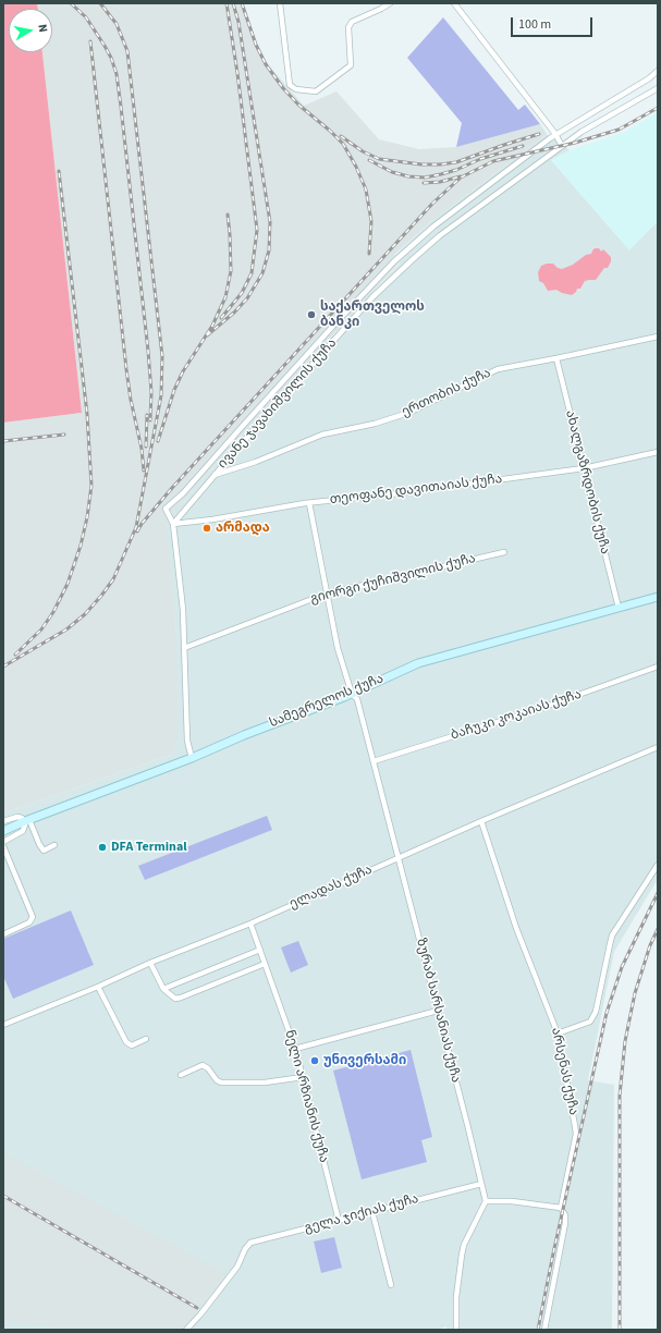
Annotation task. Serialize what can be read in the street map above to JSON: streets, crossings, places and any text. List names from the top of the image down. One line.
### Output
{"streets":{"main road":["სამეგრელოს ქუჩა"],"street":["ერთობის ქუჩა","ივანე ჯავახიშვილის ქუჩა","ახალგაზრდობის ქუჩა","თეოფანე დავითაიას ქუჩა","გიორგი ქუჩიშვილის ქუჩა","ბაჩუკი კოკაიას ქუჩა","ელადას ქუჩა","ზურაბ სარსანიას ქუჩა","არსენას ქუჩა","ნელი არზიანის ქუჩა","გელა ჯიქიას ქუჩა"]},"crossings":[["ერთობის ქუჩა","ივანე ჯავახიშვილის ქუჩა"],["ერთობის ქუჩა","ახალგაზრდობის ქუჩა"],["ივანე ჯავახიშვილის ქუჩა","თეოფანე დავითაიას ქუჩა"],["ახალგაზრდობის ქუჩა","თეოფანე დავითაიას ქუჩა"],["ახალგაზრდობის ქუჩა","სამეგრელოს ქუჩა"],["თეოფანე დავითაიას ქუჩა","ზურაბ სარსანიას ქუჩა"],["გიორგი ქუჩიშვილის ქუჩა","ზურაბ სარსანიას ქუჩა"],["სამეგრელოს ქუჩა","ზურაბ სარსანიას ქუჩა"],["ბაჩუკი კოკაიას ქუჩა","ზურაბ სარსანიას ქუჩა"],["ელადას ქუჩა","ზურაბ სარსანიას ქუჩა"],["ელადას ქუჩა","არსენას ქუჩა"],["ელადას ქუჩა","ნელი არზიანის ქუჩა"],["ზურაბ სარსანიას ქუჩა","გელა ჯიქიას ქუჩა"],["ნელი არზიანის ქუჩა","გელა ჯიქიას ქუჩა"]],"places":["საქართველოს ბანკი","არმადა","DFA Terminal","უნივერსამი"],"scale_bar":"100 m","north":"right"}
